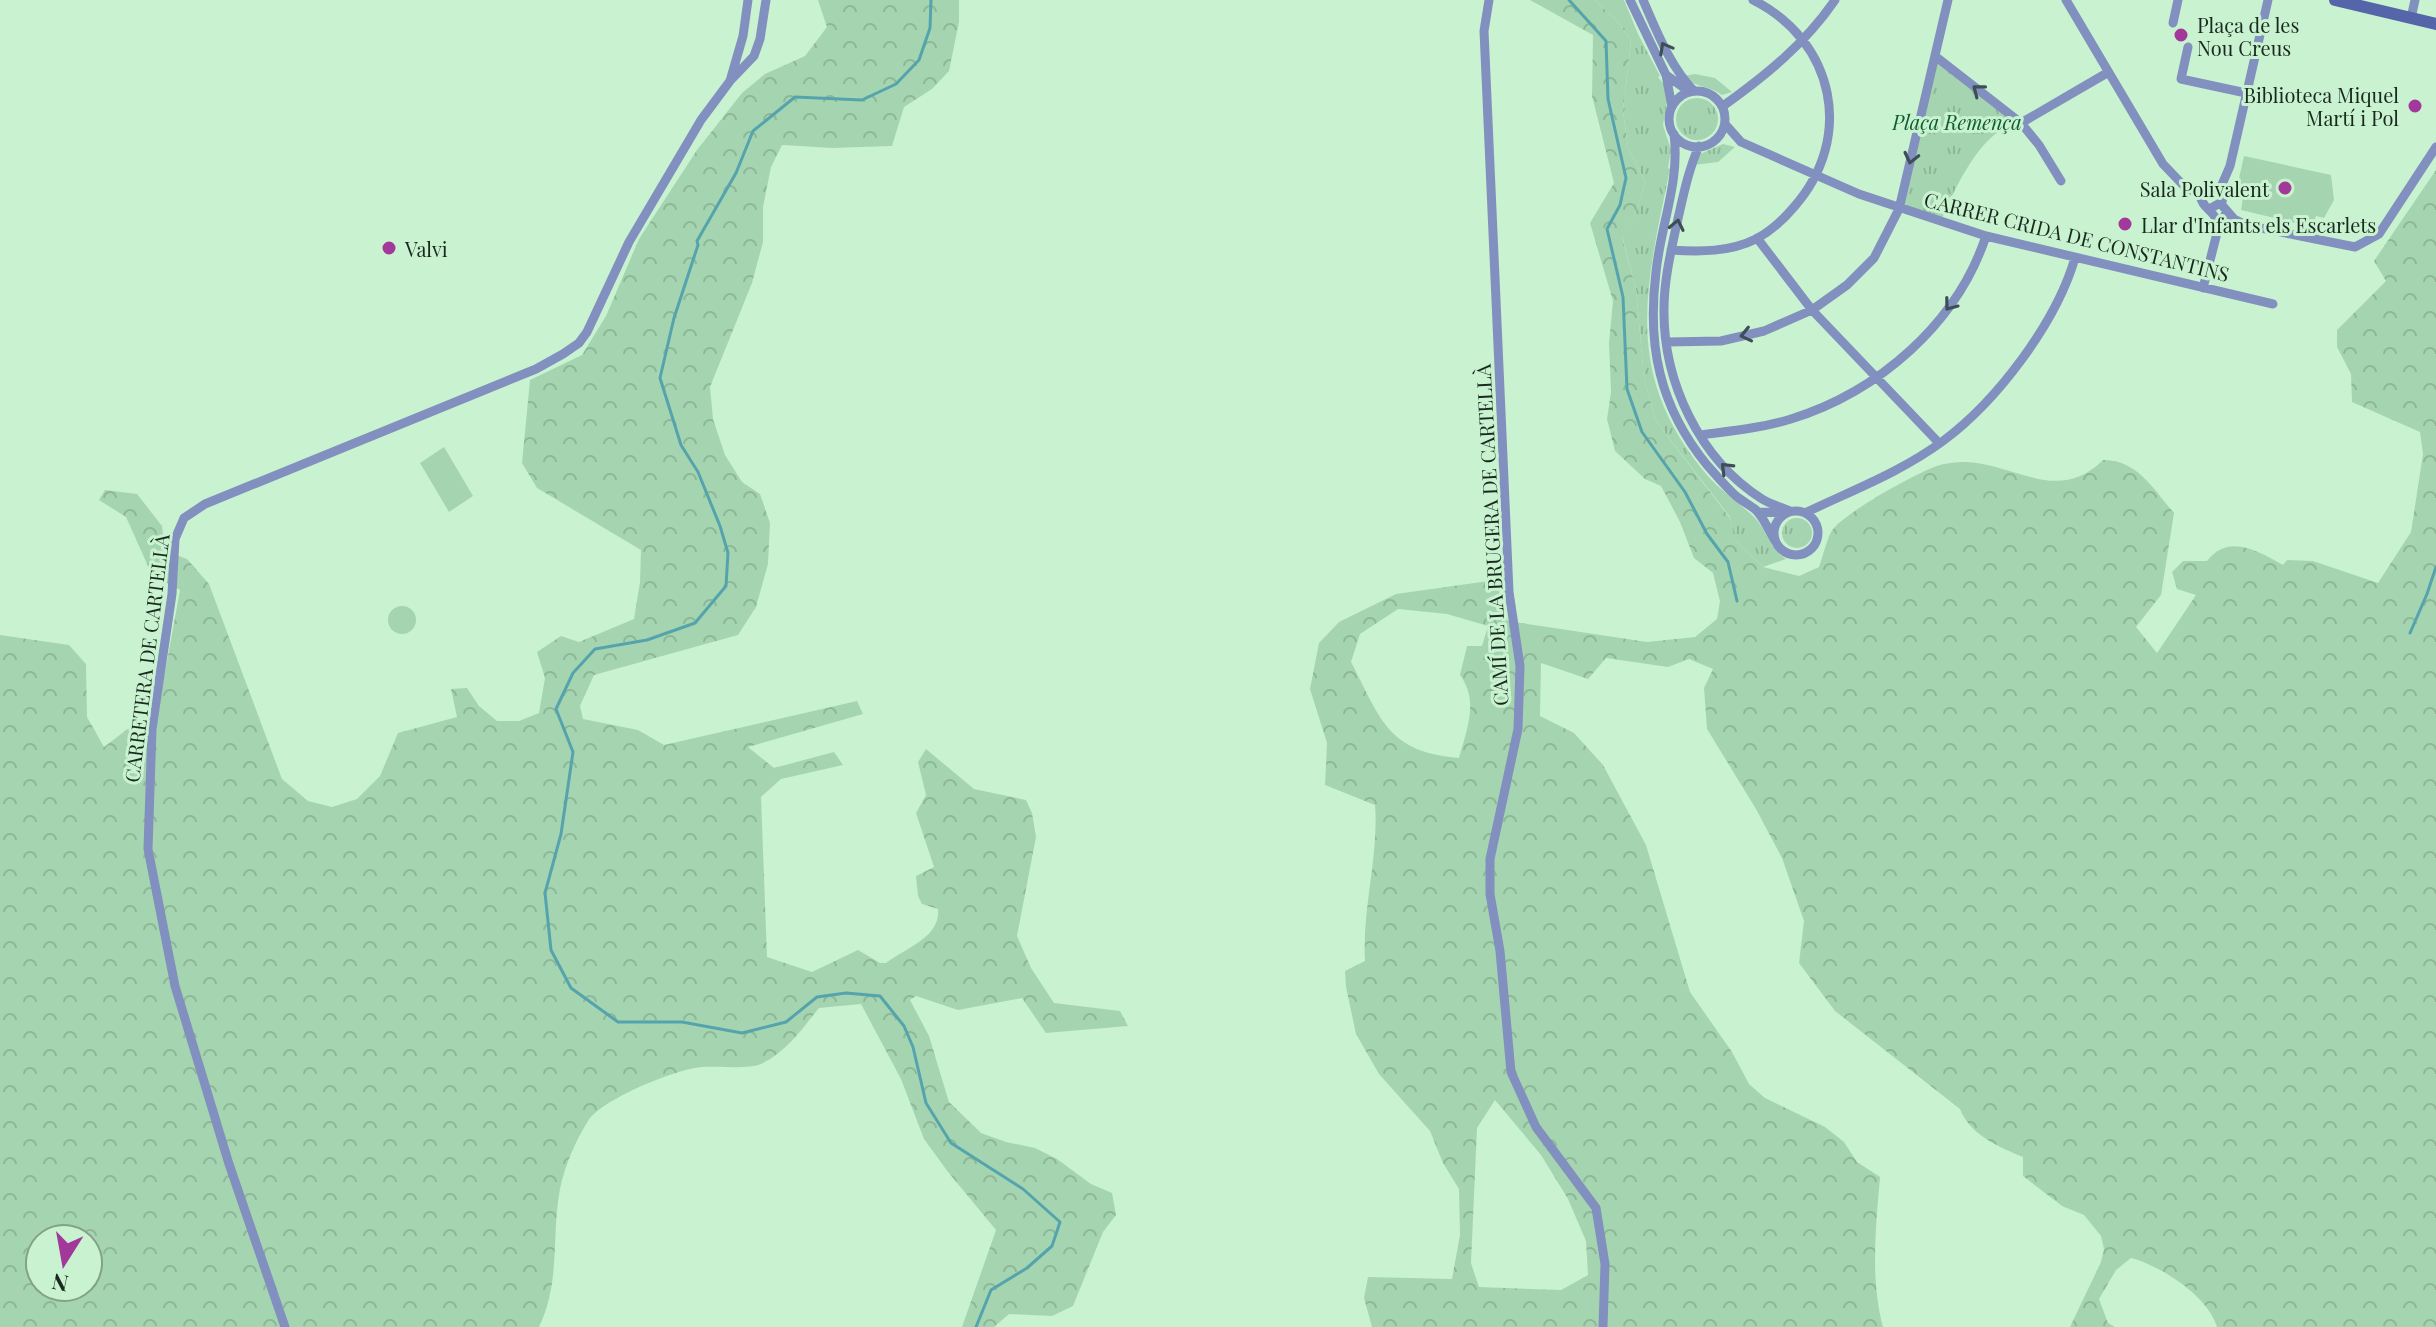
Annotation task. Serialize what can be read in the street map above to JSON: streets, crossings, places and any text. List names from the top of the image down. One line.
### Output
{"streets":{"street":["CARRER CRIDA DE CONSTANTINS","CAMÍ DE LA BRUGERA DE CARTELLÀ","CARRETERA DE CARTELLÀ"]},"parks":["Plaça Remença"],"places":["Plaça de les Nou Creus","Biblioteca Miquel Martí i Pol","Sala Polivalent","Llar d'Infants els Escarlets","Valvi"],"north":"bottom"}
